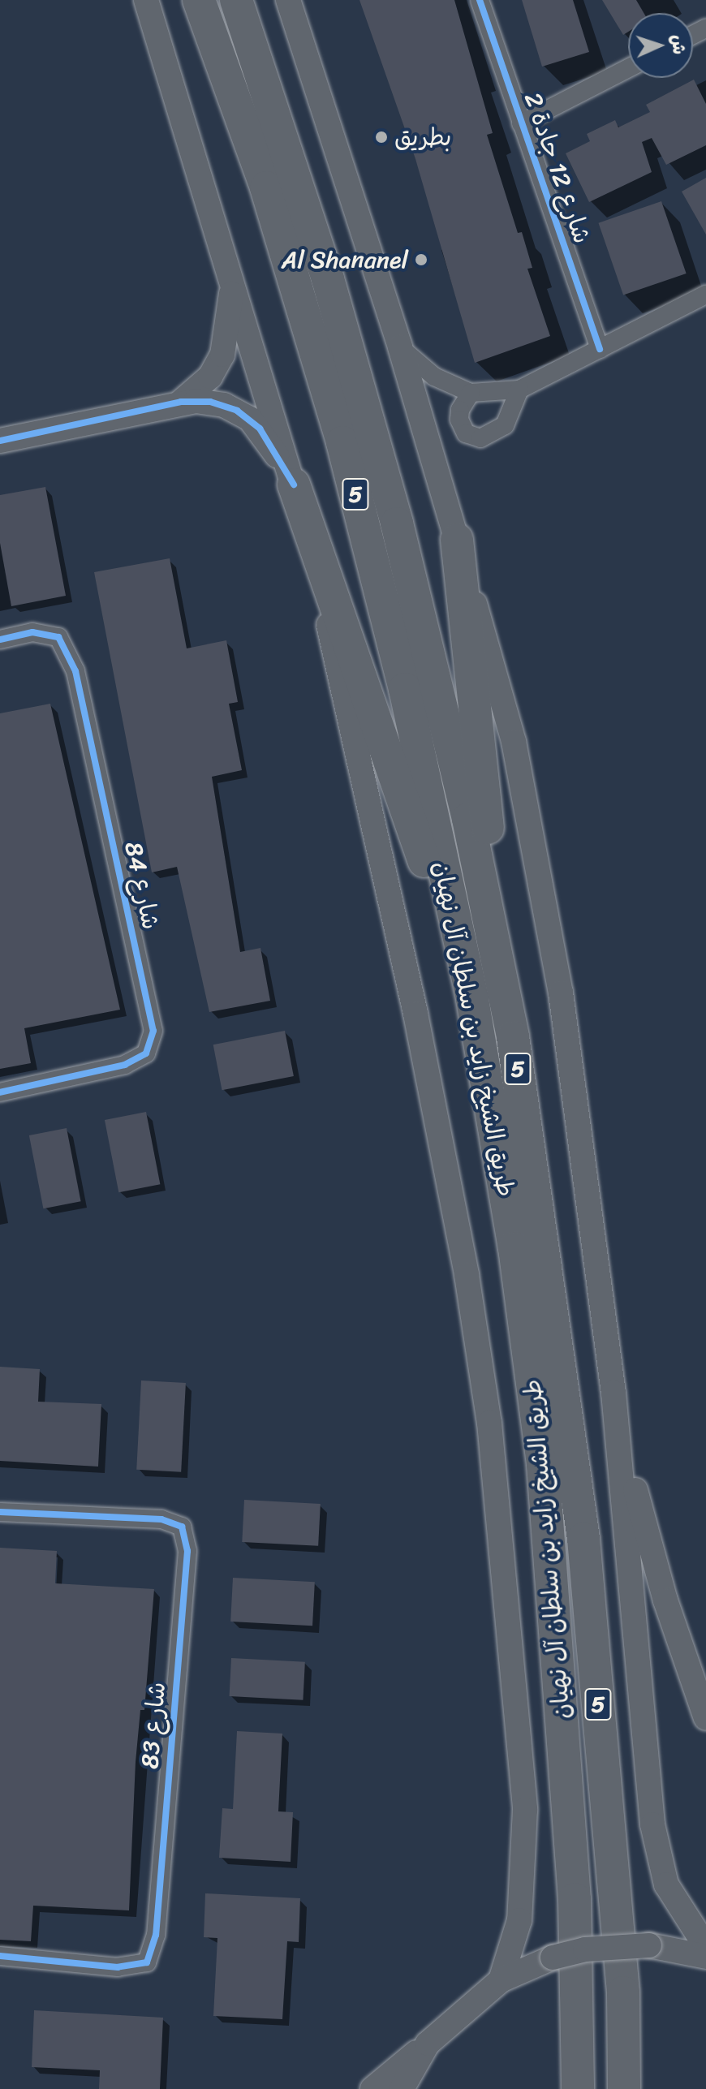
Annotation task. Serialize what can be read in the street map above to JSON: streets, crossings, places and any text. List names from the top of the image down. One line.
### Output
{"streets":{"highway":["5","طريق الشيخ زايد بن سلطان آل نهيان"],"street":["شارع 12 جادة 2","شارع 84","شارع 83"]},"places":["بطريق","Al Shananel"],"north":"right"}
